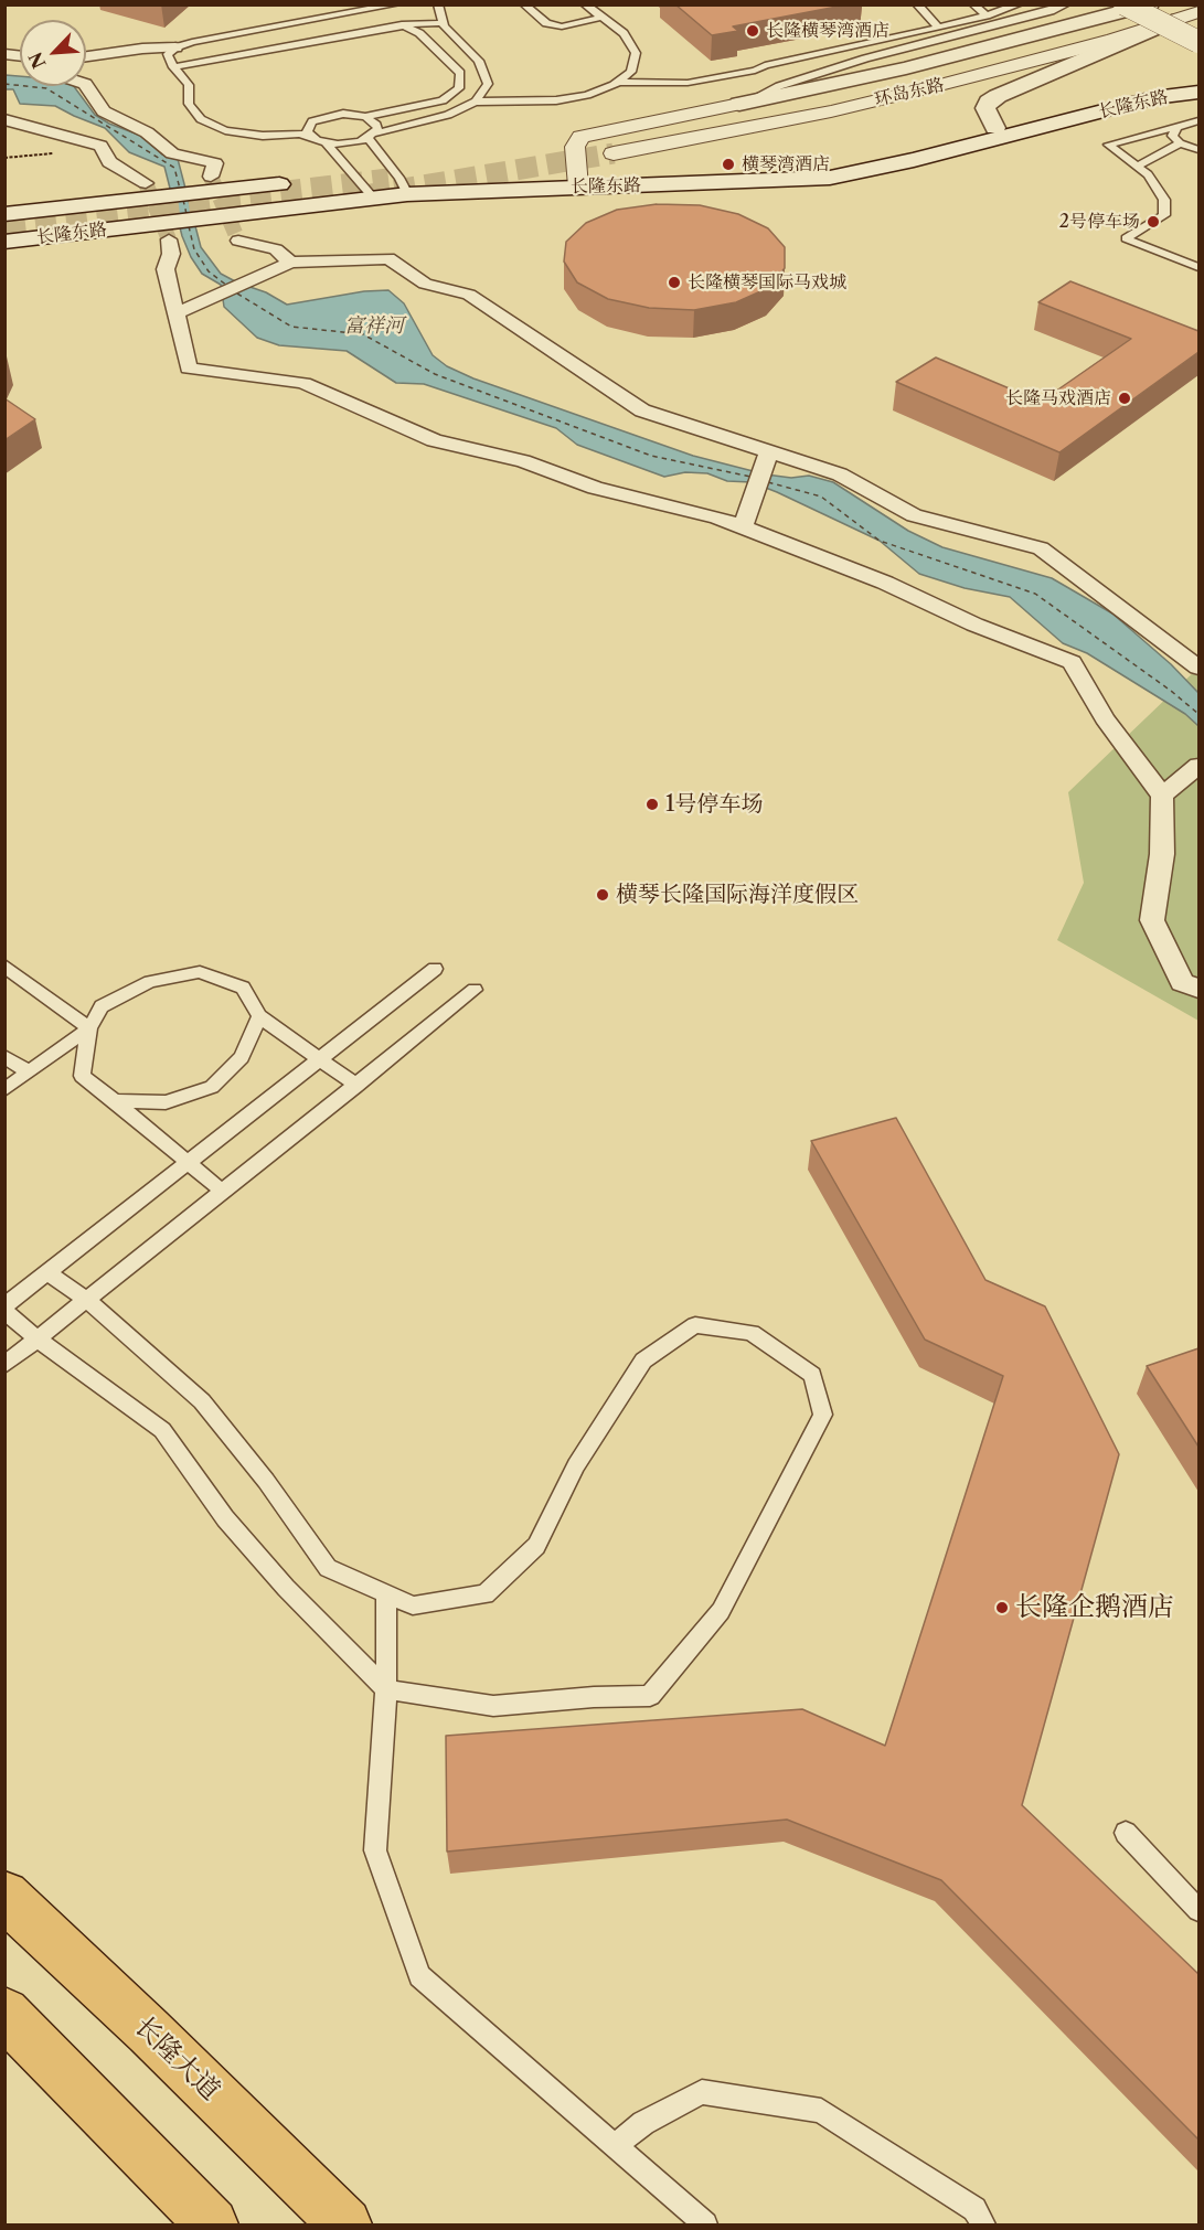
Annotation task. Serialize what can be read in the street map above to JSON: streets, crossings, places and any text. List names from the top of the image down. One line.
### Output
{"streets":{"main road":["长隆东路","长隆大道"],"street":["环岛东路"]},"water":["富祥河"],"places":["长隆横琴湾酒店","横琴湾酒店","2号停车场","长隆横琴国际马戏城","长隆马戏酒店","1号停车场","横琴长隆国际海洋度假区","长隆企鹅酒店"],"north":"bottom left"}
